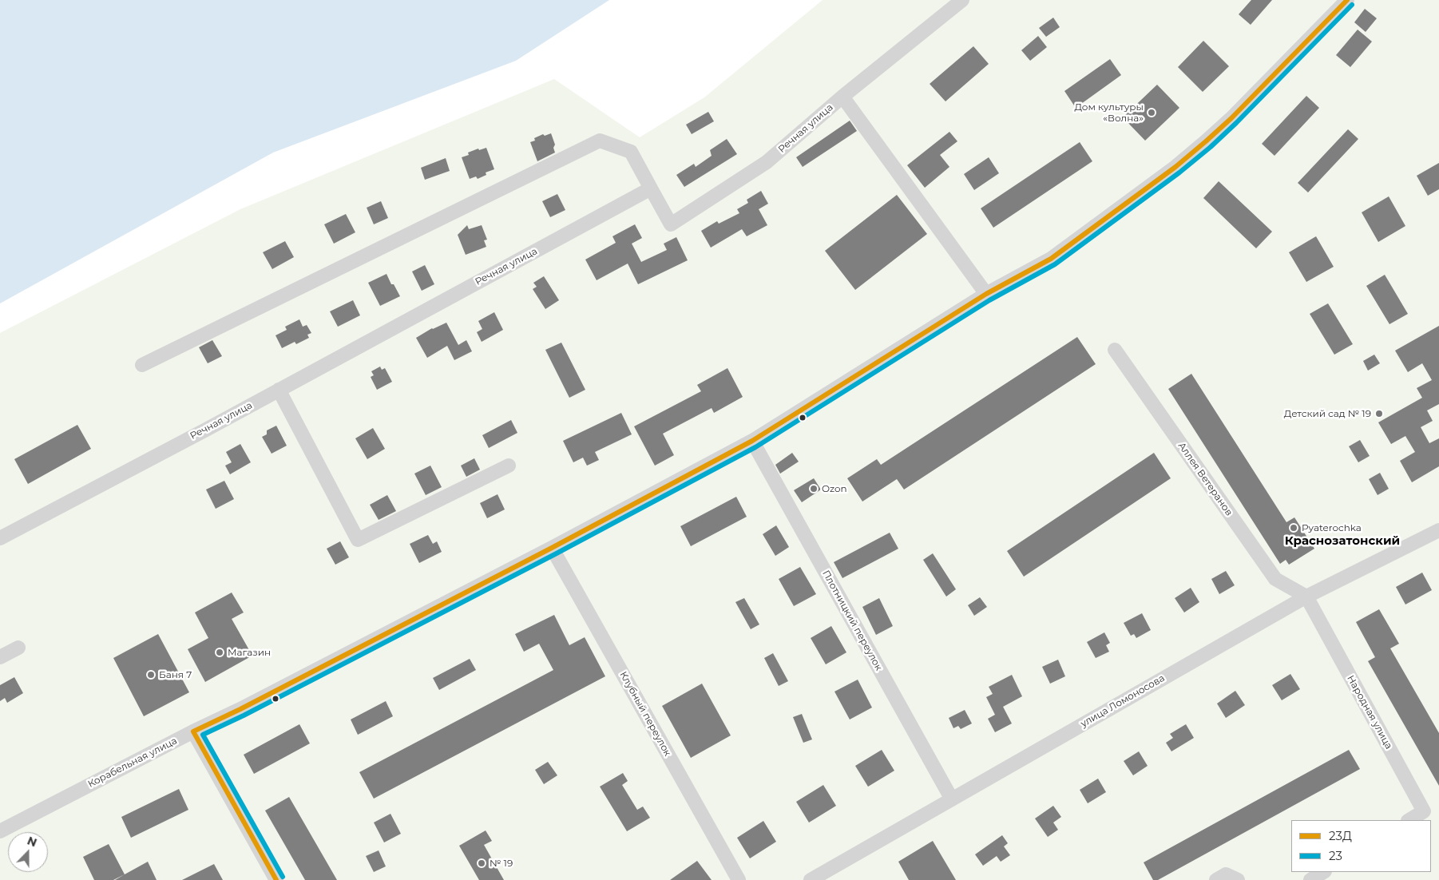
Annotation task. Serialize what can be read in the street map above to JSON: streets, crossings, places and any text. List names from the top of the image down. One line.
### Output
{"streets":{"street":["Речная улица","Аллея Ветеранов","Плотницкий переулок","улица Ломоносова","Народная улица","Клубный переулок","Корабельная улица"]},"crossings":[["Аллея Ветеранов","улица Ломоносова"],["Аллея Ветеранов","Народная улица"],["Плотницкий переулок","улица Ломоносова"],["Плотницкий переулок","Корабельная улица"],["улица Ломоносова","Народная улица"],["Клубный переулок","Корабельная улица"]],"districts":["Краснозатонский"],"places":["Дом культуры «Волна»","Детский сад № 19","Ozon","Pyaterochka","Магазин","Баня 7","№ 19"],"lines":["transit line 23Д","transit line 23"],"legend":["23Д","23"],"north":"top"}
